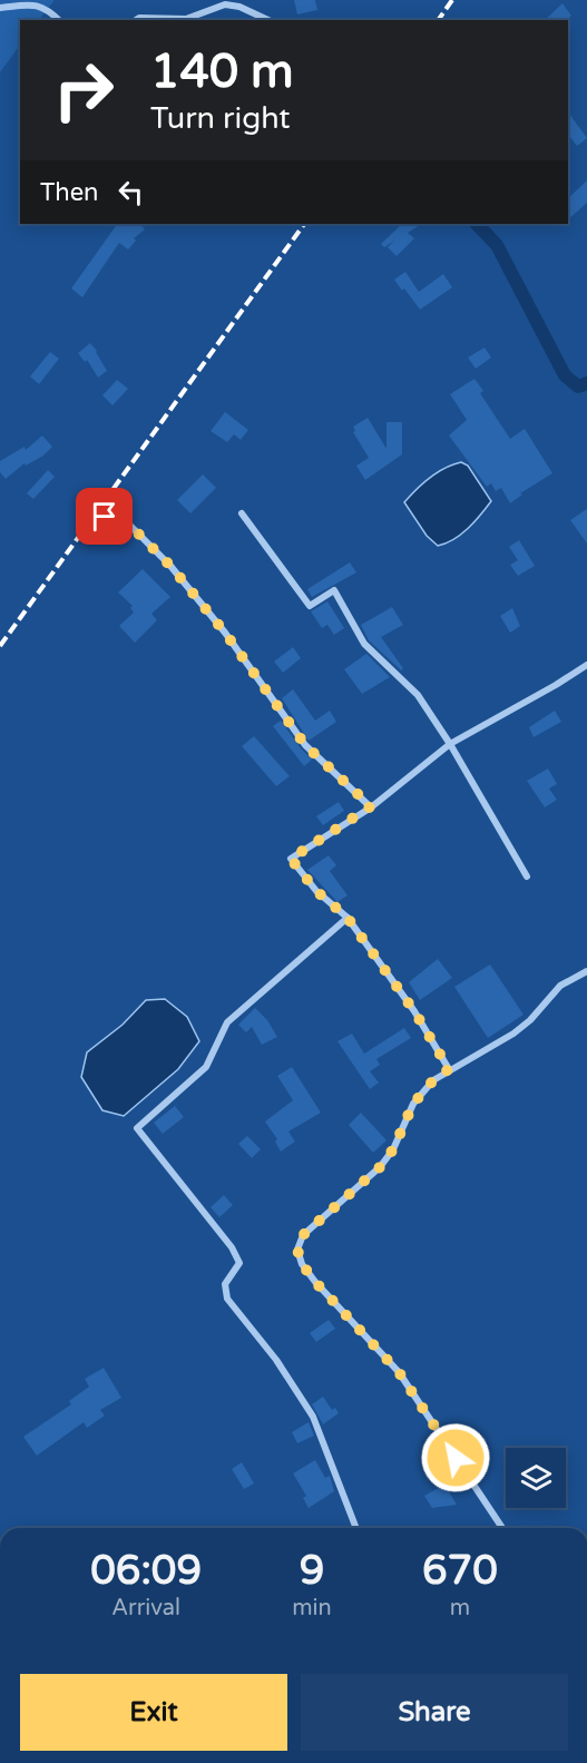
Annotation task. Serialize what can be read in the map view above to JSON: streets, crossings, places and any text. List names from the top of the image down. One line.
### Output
{"page":{"turn":["140 m","Turn right"],"then":"Then","eta":["06:09","Arrival","9","min","670","m"],"buttons":["Exit","Share"]}}
